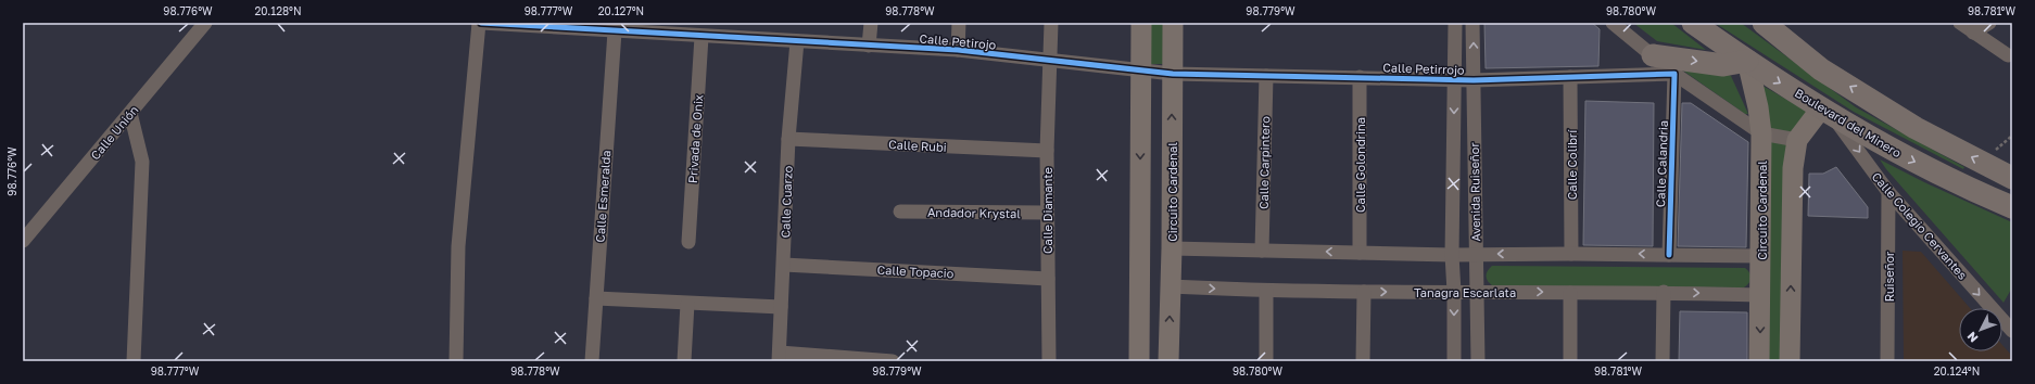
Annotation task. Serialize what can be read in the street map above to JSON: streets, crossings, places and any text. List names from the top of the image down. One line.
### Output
{"streets":{"main road":["Boulevard del Minero"],"street":["Calle Petirojo","Calle Petirrojo","Calle Unión","Privada de Onix","Calle Rubi","Calle Carpintero","Calle Calandria","Calle Golondrina","Calle Colibrí","Circuito Cardenal","Avenida Ruiseñor","Calle Esmeralda","Calle Cuarzo","Calle Diamante","Andador Krystal","Calle Colegio Cervantes","Calle Topacio","Ruiseñor","Tanagra Escarlata"]},"crossings":[["Calle Petirojo","Calle Petirrojo"],["Calle Petirojo","Privada de Onix"],["Calle Petirojo","Circuito Cardenal"],["Calle Petirojo","Calle Esmeralda"],["Calle Petirojo","Calle Cuarzo"],["Calle Petirojo","Calle Diamante"],["Calle Petirrojo","Calle Carpintero"],["Calle Petirrojo","Calle Calandria"],["Calle Petirrojo","Calle Golondrina"],["Calle Petirrojo","Calle Colibrí"],["Calle Petirrojo","Circuito Cardenal"],["Calle Petirrojo","Avenida Ruiseñor"],["Boulevard del Minero","Circuito Cardenal"],["Boulevard del Minero","Calle Colegio Cervantes"],["Calle Rubi","Calle Cuarzo"],["Calle Rubi","Calle Diamante"],["Circuito Cardenal","Tanagra Escarlata"],["Avenida Ruiseñor","Tanagra Escarlata"],["Calle Cuarzo","Calle Topacio"],["Calle Diamante","Andador Krystal"],["Calle Diamante","Calle Topacio"],["Calle Colegio Cervantes","Ruiseñor"]],"one_way":["Calle Colegio Cervantes"],"north":"bottom left","coordinates":["98.776°W","20.128°N","98.777°W","20.127°N","98.778°W","98.779°W","98.780°W","98.781°W","20.124°N"]}
